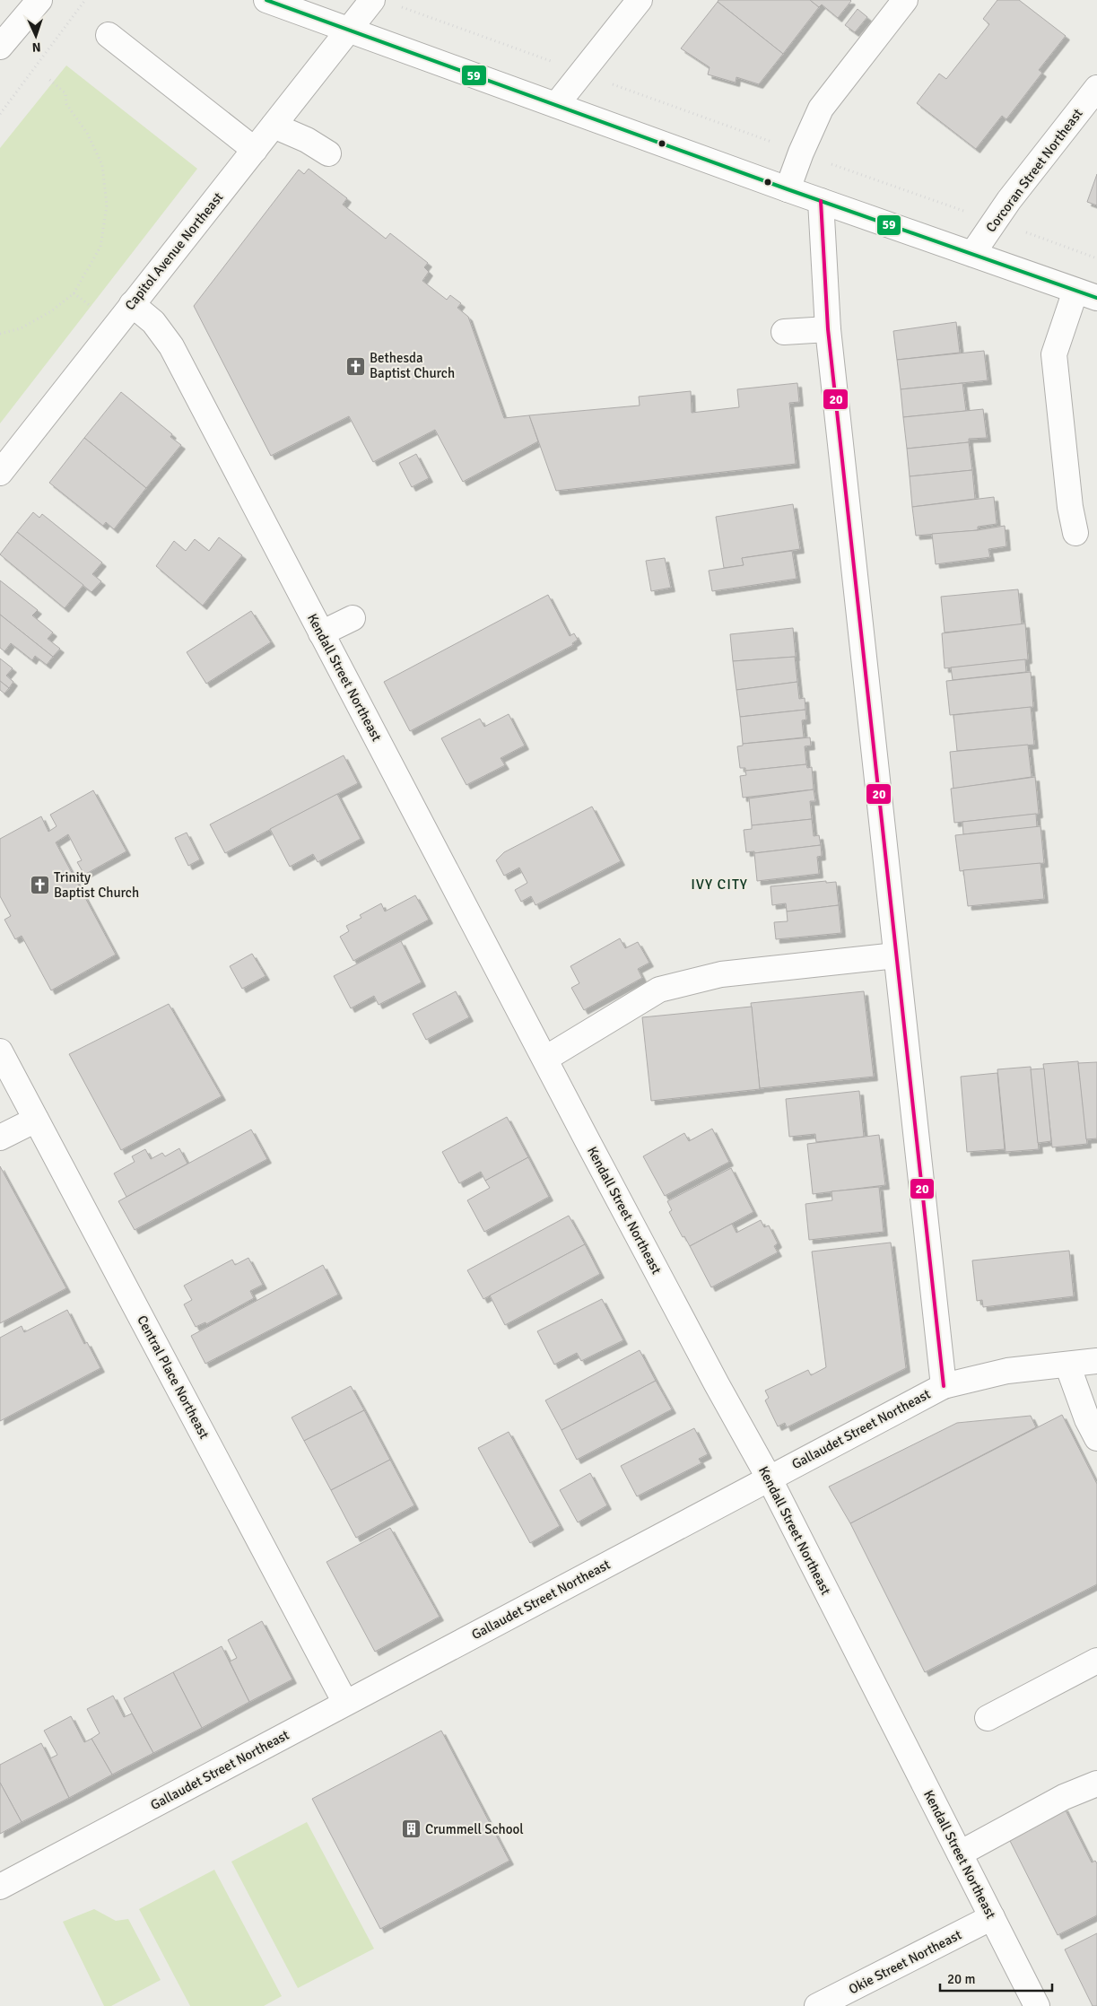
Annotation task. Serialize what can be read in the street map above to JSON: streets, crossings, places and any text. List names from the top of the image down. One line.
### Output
{"streets":{"street":["Corcoran Street Northeast","Capitol Avenue Northeast","Kendall Street Northeast","Central Place Northeast","Gallaudet Street Northeast","Okie Street Northeast"]},"crossings":[["Capitol Avenue Northeast","Kendall Street Northeast"],["Kendall Street Northeast","Gallaudet Street Northeast"],["Kendall Street Northeast","Okie Street Northeast"],["Central Place Northeast","Gallaudet Street Northeast"]],"districts":["IVY CITY"],"places":{"church":["Bethesda Baptist Church","Trinity Baptist Church"],"building":["Crummell School"]},"lines":["transit line 59","transit line 20"],"scale_bar":"20 m","north":"bottom"}
